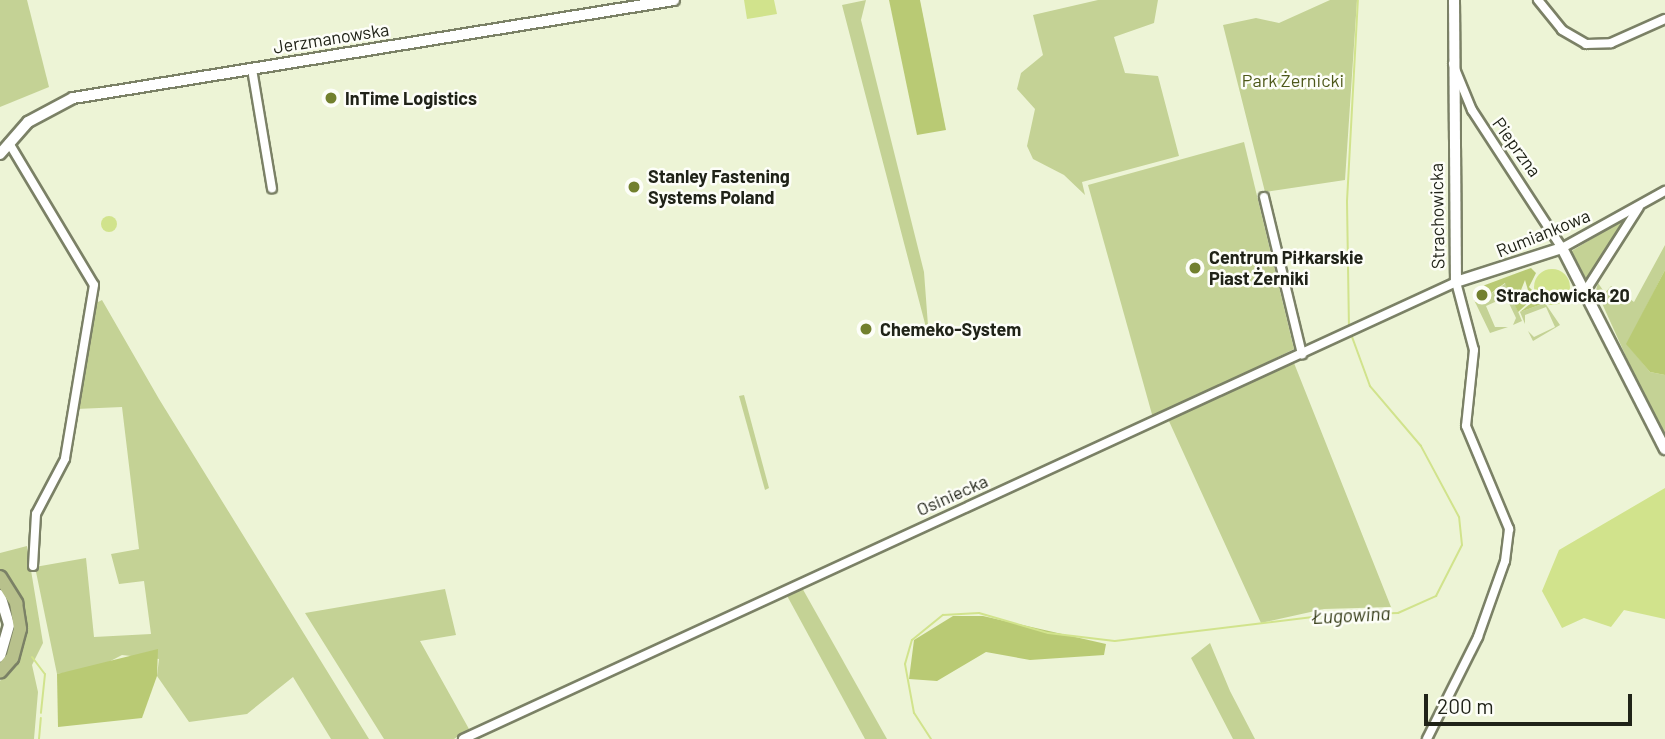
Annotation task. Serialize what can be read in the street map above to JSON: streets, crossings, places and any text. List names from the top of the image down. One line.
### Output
{"streets":{"street":["Jerzmanowska","Pieprzna","Strachowicka","Rumiankowa","Osiniecka"]},"crossings":[["Pieprzna","Strachowicka"],["Pieprzna","Rumiankowa"],["Strachowicka","Rumiankowa"],["Strachowicka","Osiniecka"],["Rumiankowa","Osiniecka"]],"water":["Ługowina"],"parks":["Park Żernicki"],"places":["InTime Logistics","Stanley Fastening Systems Poland","Centrum Piłkarskie Piast Żerniki","Strachowicka 20","Chemeko-System"],"scale_bar":"200 m"}
